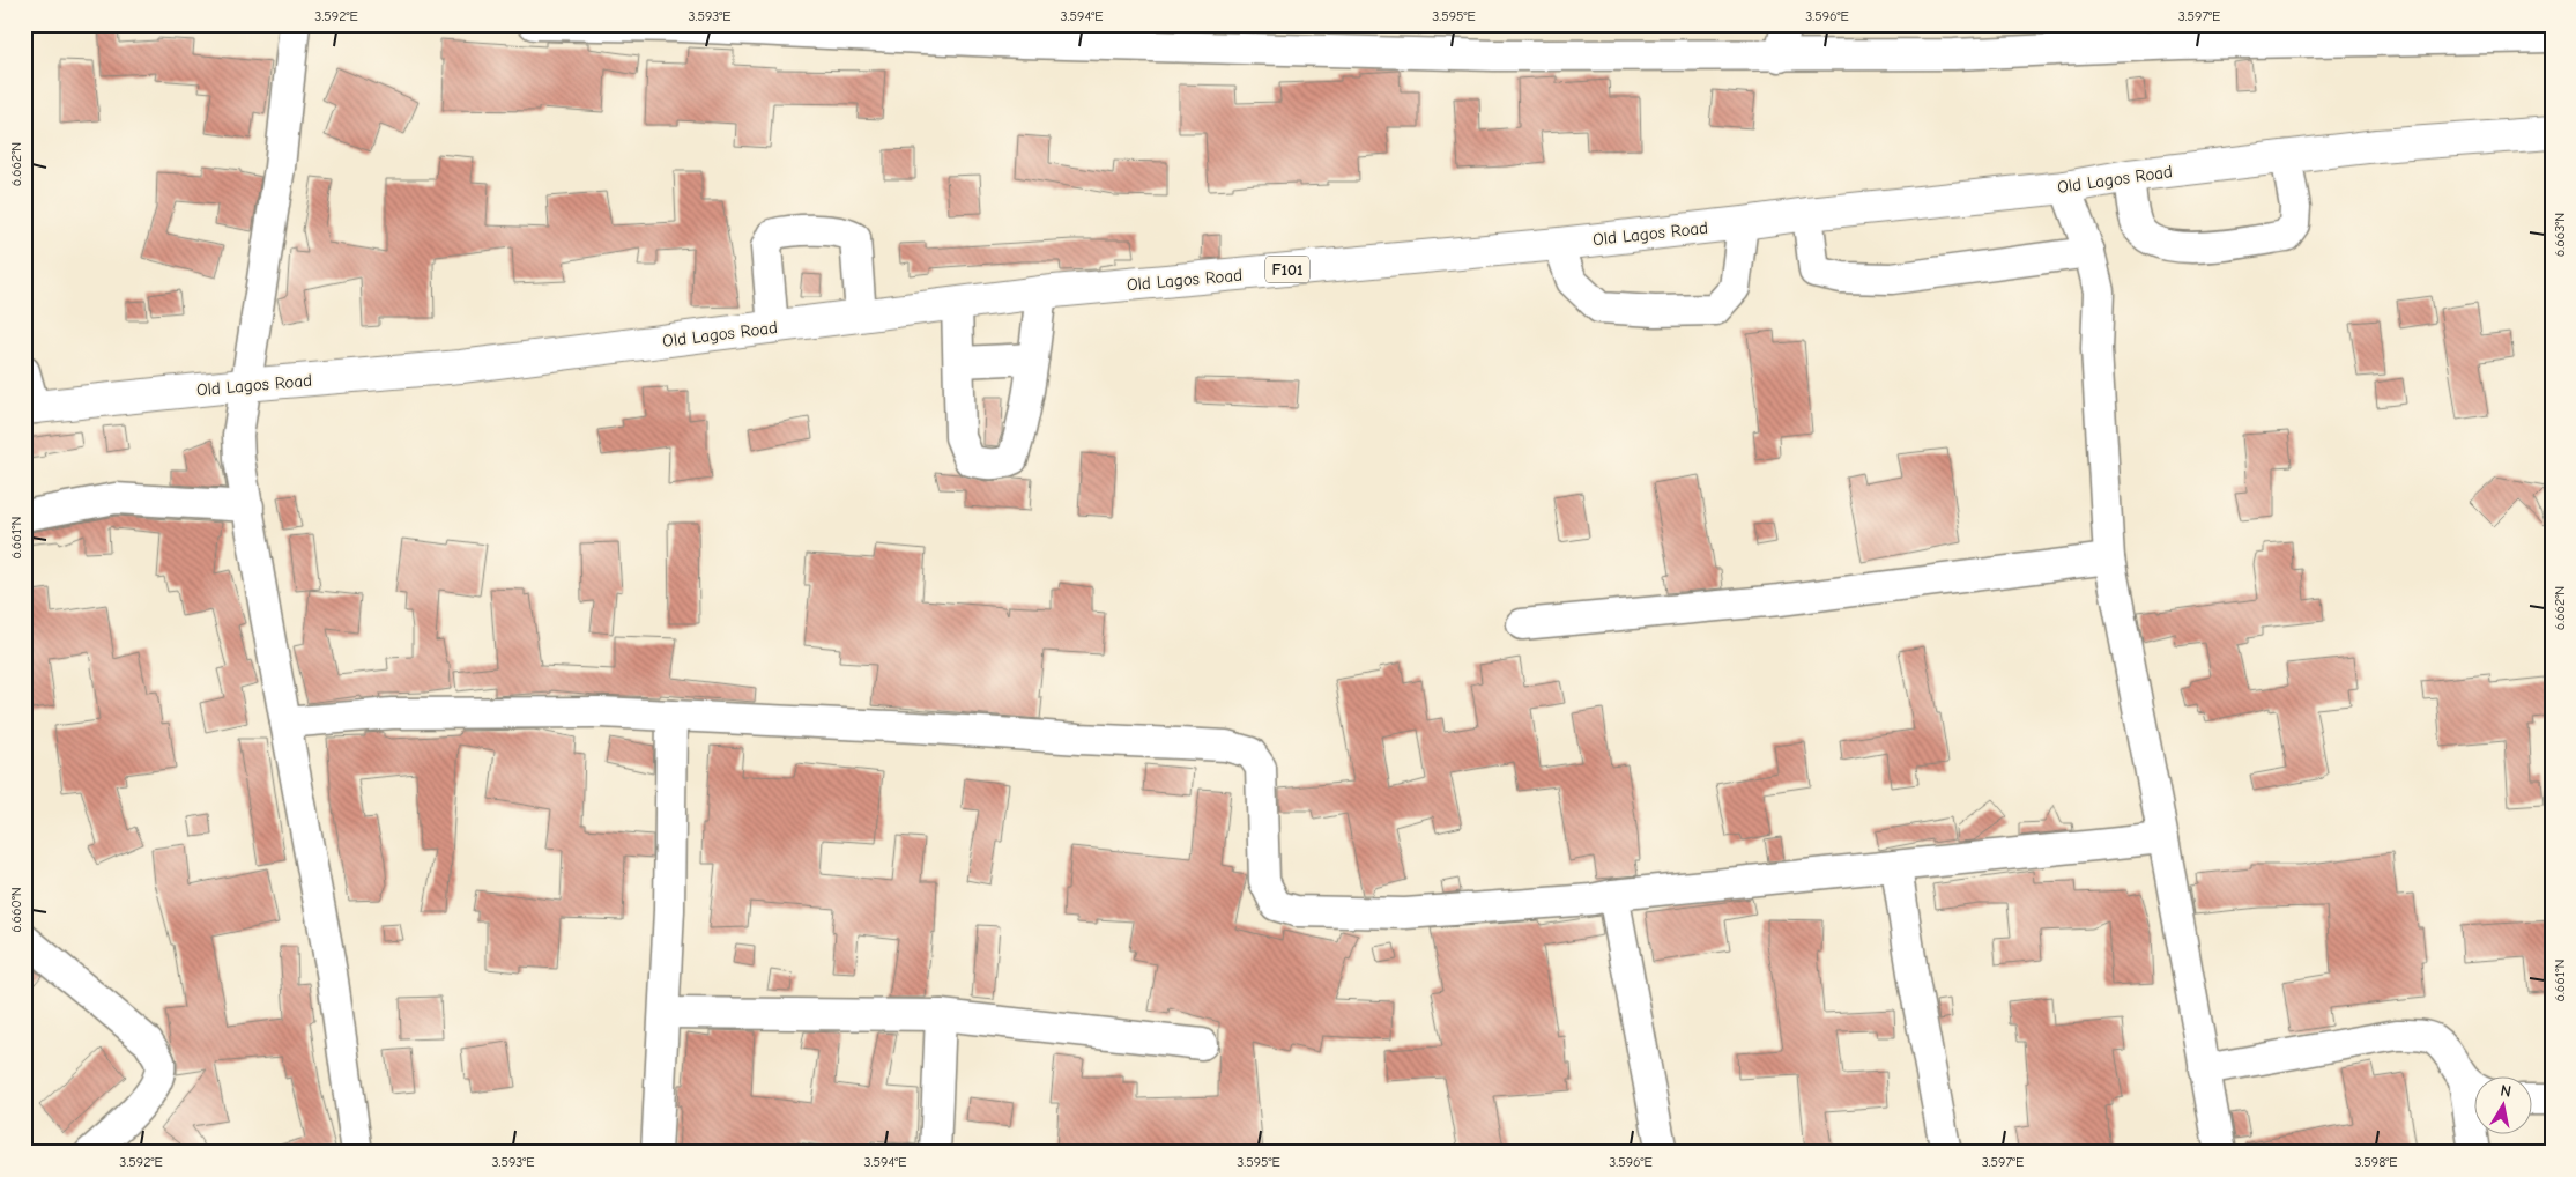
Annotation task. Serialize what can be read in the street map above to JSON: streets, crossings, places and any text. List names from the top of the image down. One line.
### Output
{"streets":{"main road":["Old Lagos Road","F101"]},"north":"top","coordinates":["3.592°E","3.593°E","3.594°E","3.595°E","3.596°E","3.597°E","6.662°N","6.663°N","6.661°N","6.660°N","3.598°E"]}
